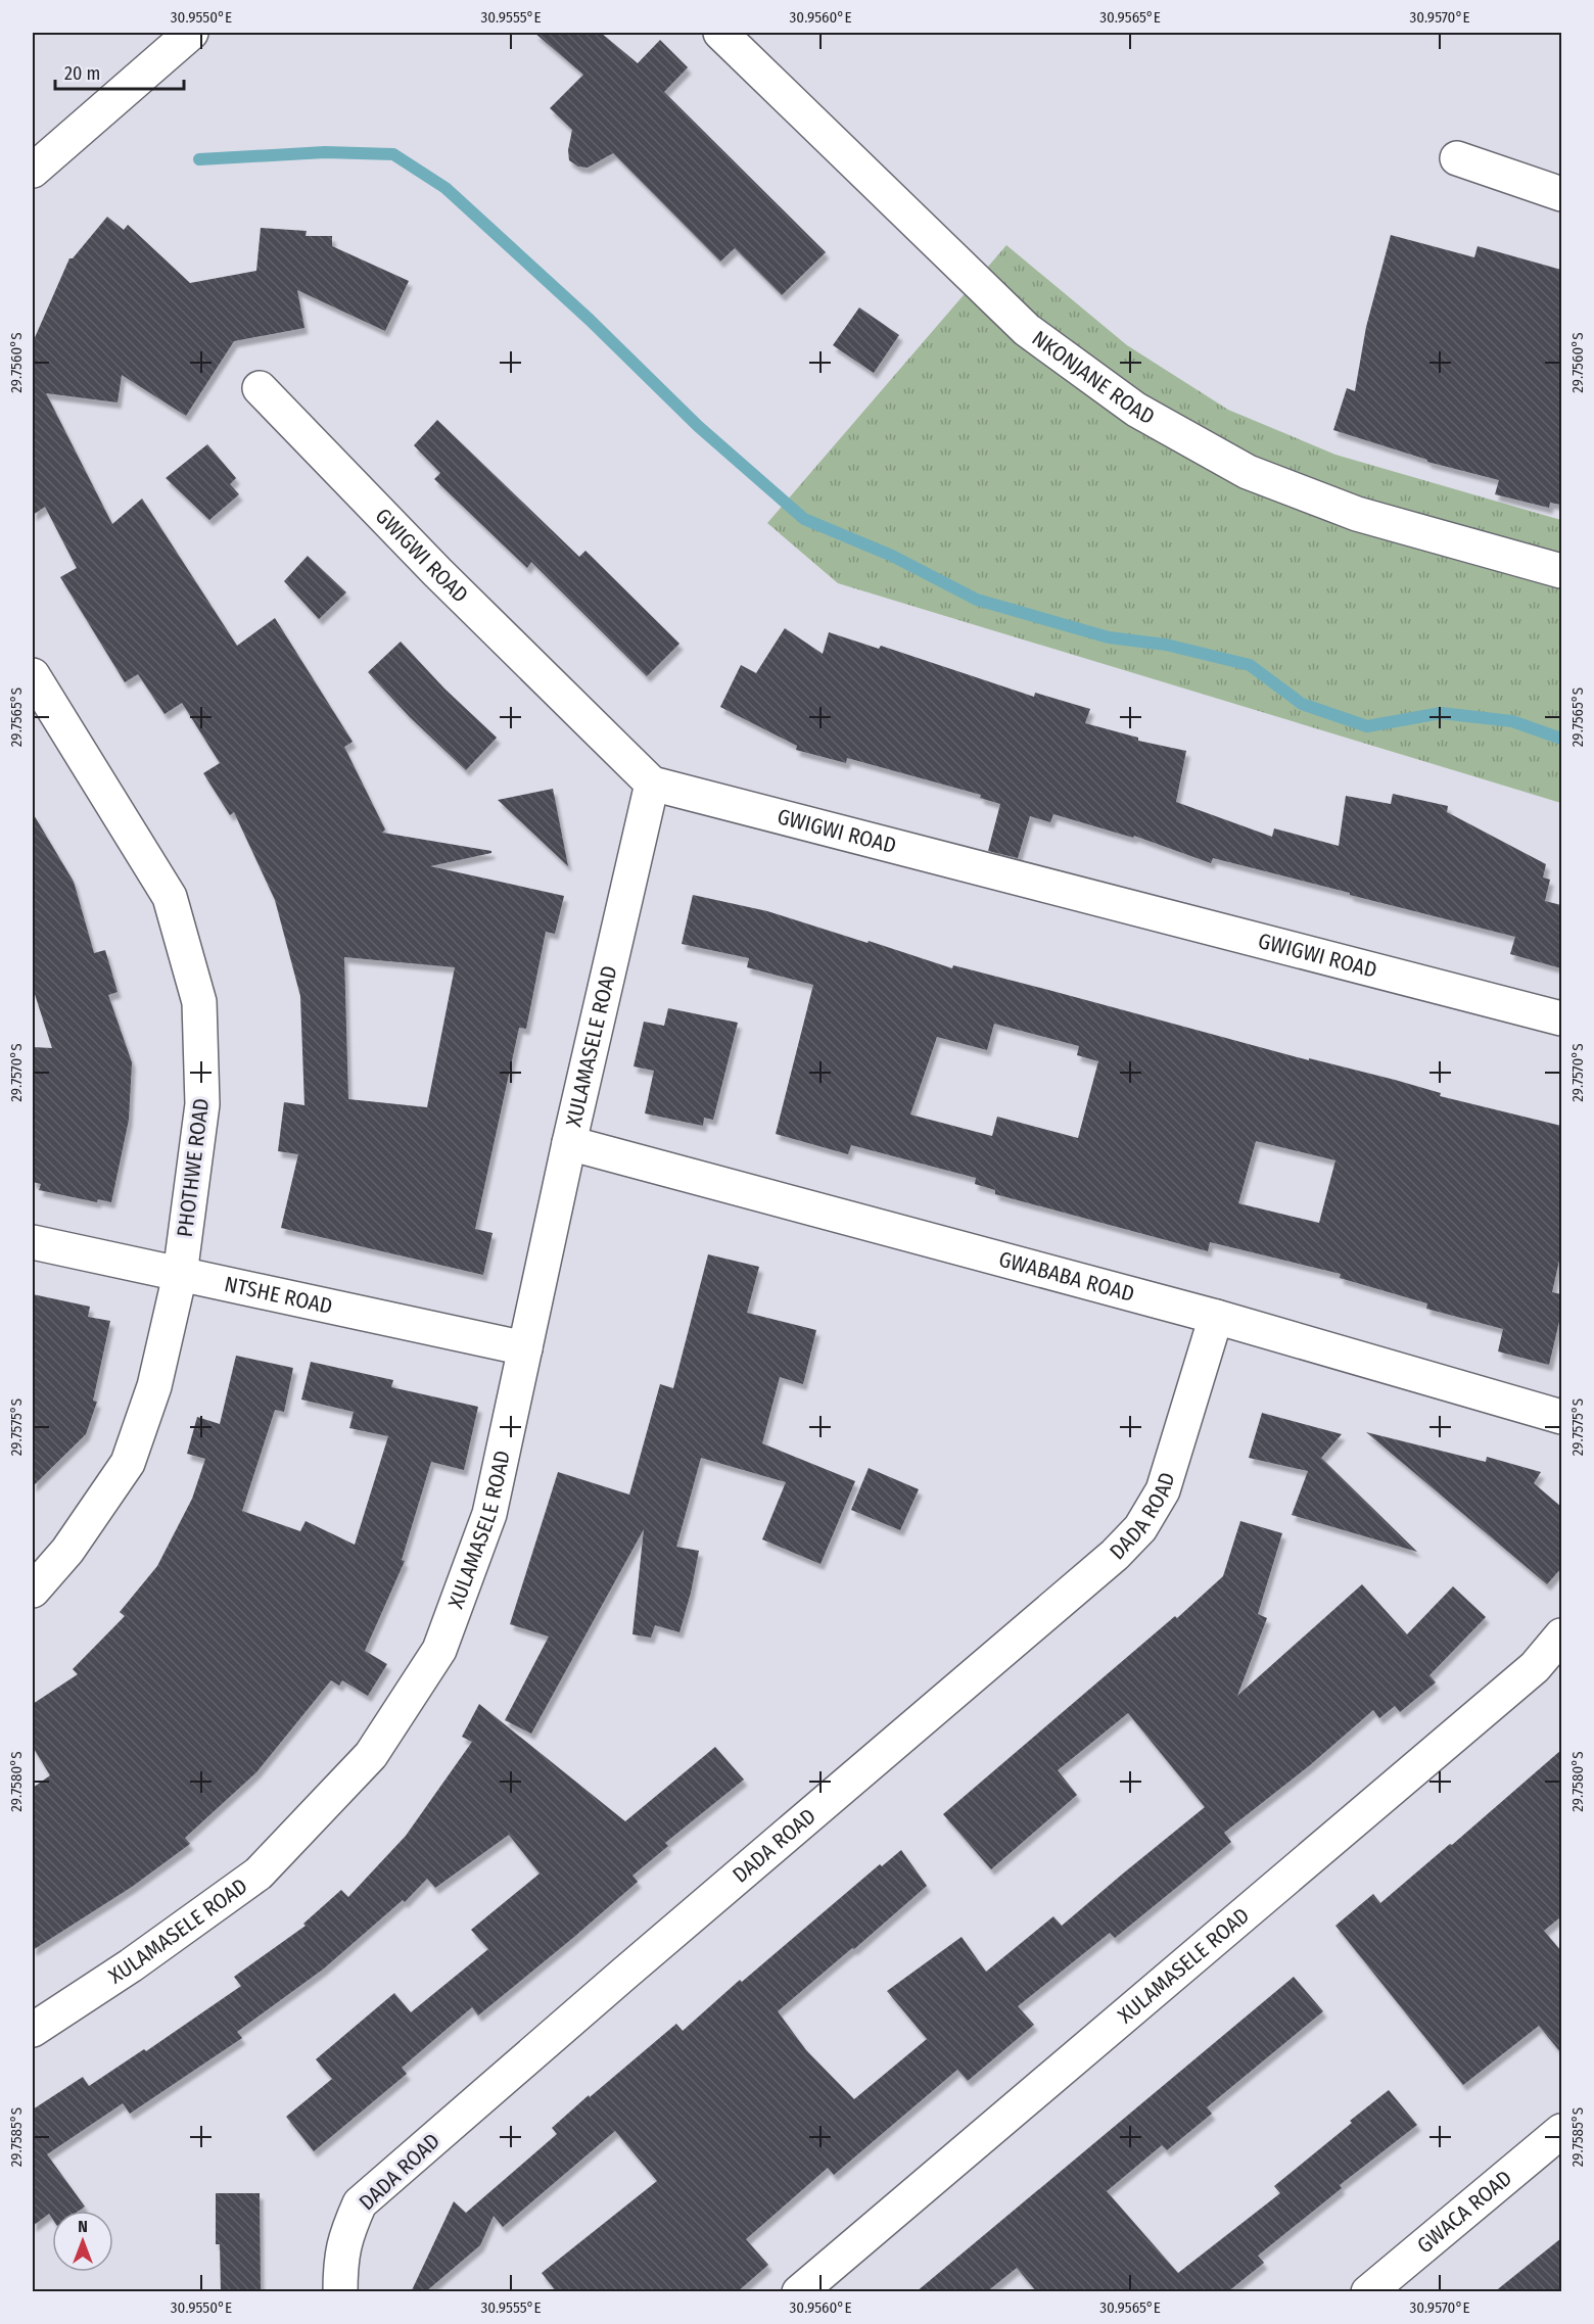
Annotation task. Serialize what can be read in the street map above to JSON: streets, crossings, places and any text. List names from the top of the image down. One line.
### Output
{"streets":{"street":["NKONJANE ROAD","GWIGWI ROAD","XULAMASELE ROAD","PHOTHWE ROAD","GWABABA ROAD","NTSHE ROAD","DADA ROAD","GWACA ROAD"]},"crossings":[["GWIGWI ROAD","XULAMASELE ROAD"],["XULAMASELE ROAD","GWABABA ROAD"],["XULAMASELE ROAD","NTSHE ROAD"],["PHOTHWE ROAD","NTSHE ROAD"],["GWABABA ROAD","DADA ROAD"]],"scale_bar":"20 m","north":"top","coordinates":["30.9550°E","30.9555°E","30.9560°E","30.9565°E","30.9570°E","29.7560°S","29.7565°S","29.7570°S","29.7575°S","29.7580°S","29.7585°S"]}
